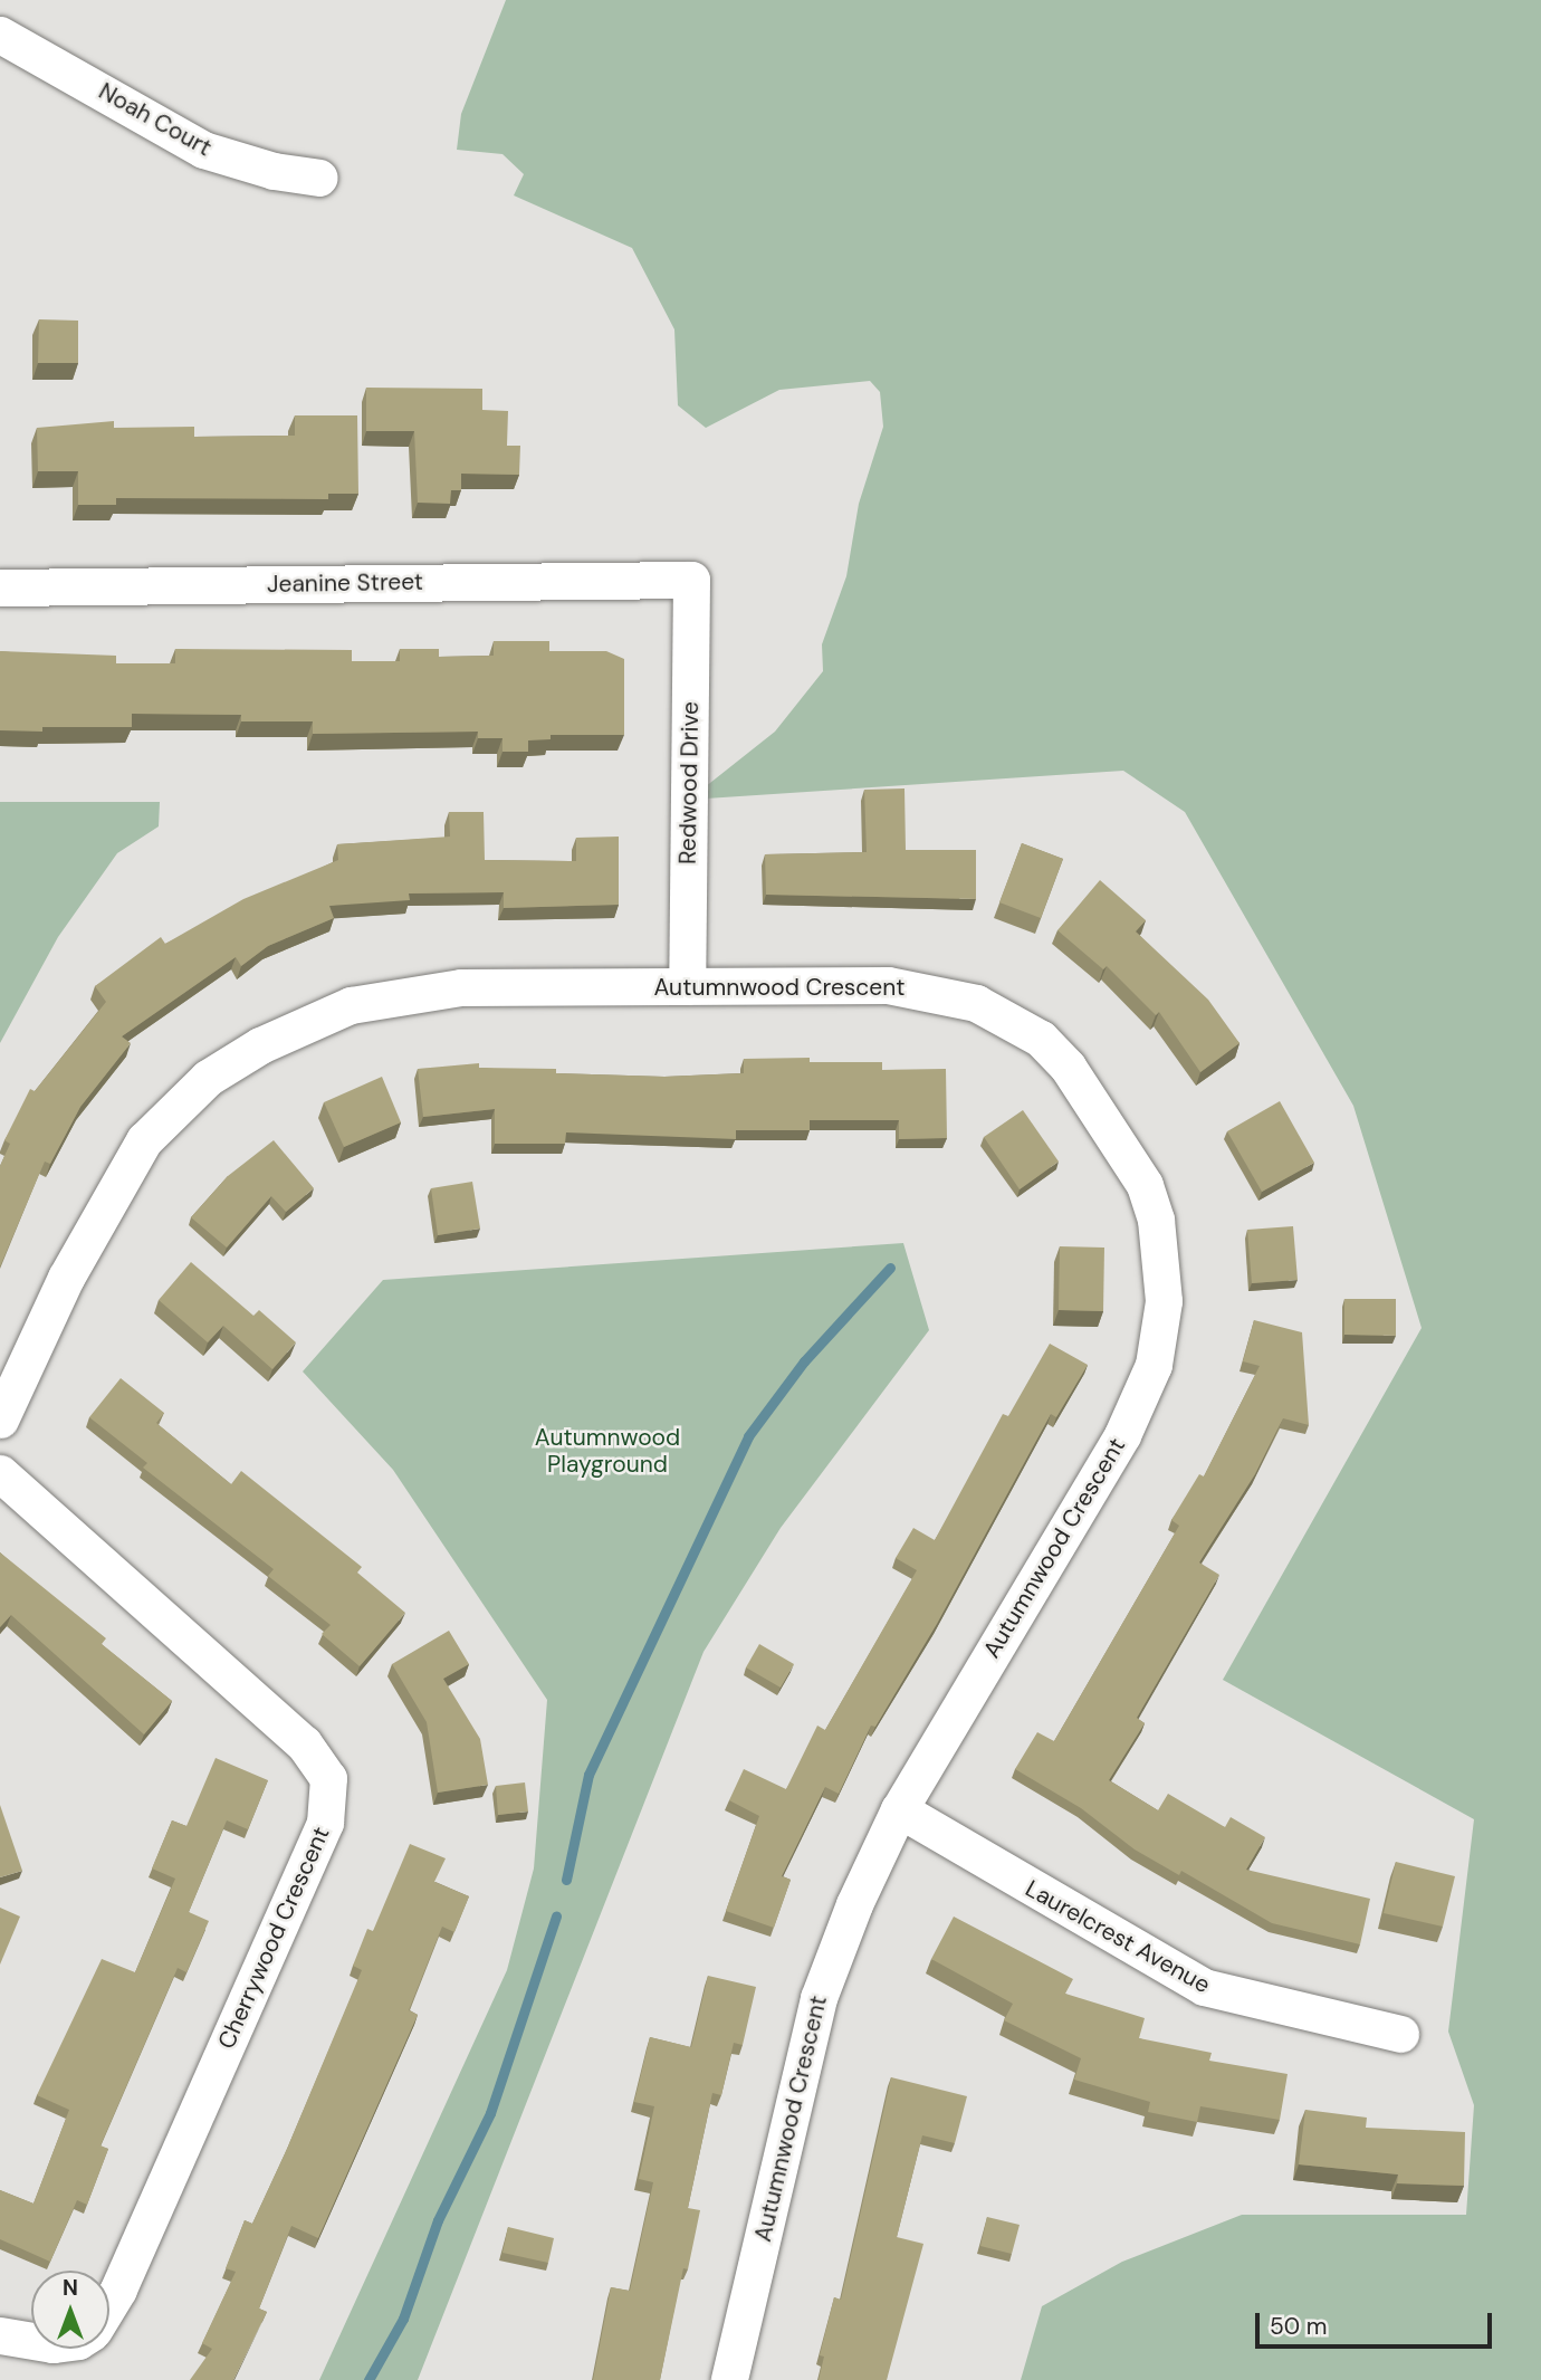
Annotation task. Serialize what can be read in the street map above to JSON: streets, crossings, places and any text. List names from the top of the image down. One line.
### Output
{"streets":{"street":["Noah Court","Jeanine Street","Redwood Drive","Autumnwood Crescent","Laurelcrest Avenue","Cherrywood Crescent"]},"crossings":[["Jeanine Street","Redwood Drive"],["Redwood Drive","Autumnwood Crescent"],["Autumnwood Crescent","Laurelcrest Avenue"]],"parks":["Autumnwood Playground"],"scale_bar":"50 m","north":"top"}
